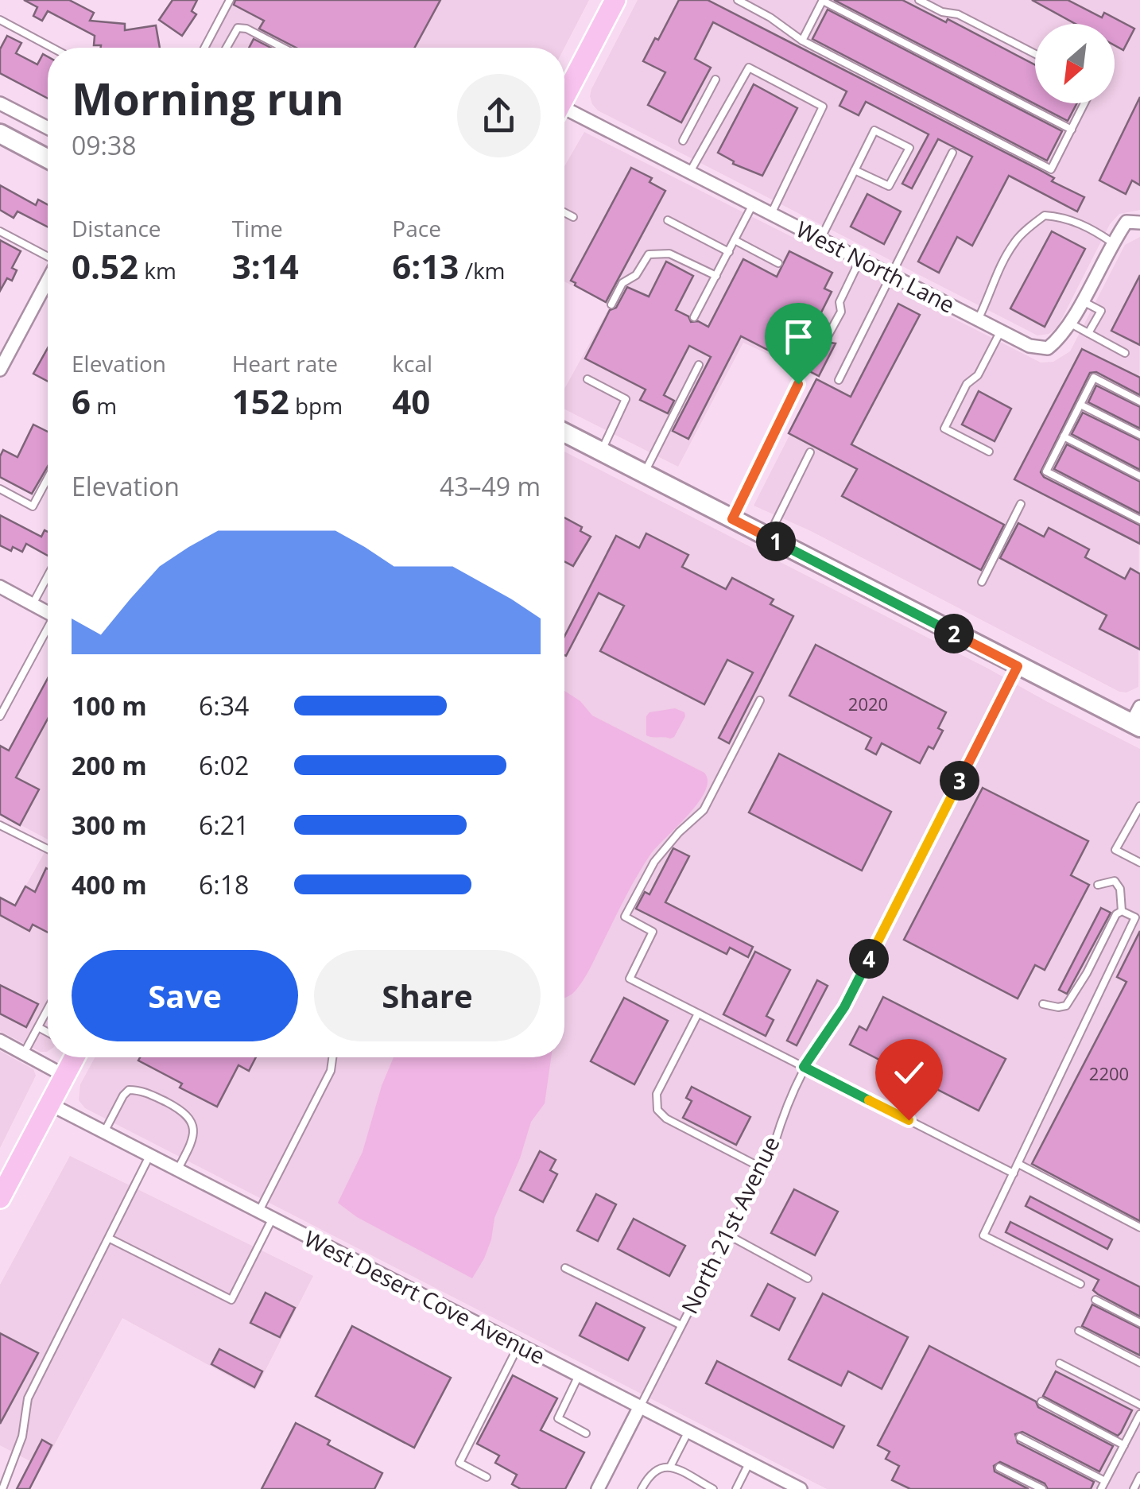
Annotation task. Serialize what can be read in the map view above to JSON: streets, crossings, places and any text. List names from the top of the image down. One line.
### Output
{"streets":{"street":["West North Lane","North 21st Avenue","West Desert Cove Avenue"]},"crossings":[["North 21st Avenue","West Desert Cove Avenue"]],"house_numbers":["2020","2200"],"north":"bottom left","page":{"heading":["Morning run","09:38"],"stats":[["Distance","0.52 km"],["Time","3:14"],["Pace","6:13 /km"],["Elevation","6 m"],["Heart rate","152 bpm"],["kcal","40"]],"chart":["Elevation","43–49 m"],"pins":["1","2","3","4"],"list":[{"name":"100 m","note":"6:34"},{"name":"200 m","note":"6:02"},{"name":"300 m","note":"6:21"},{"name":"400 m","note":"6:18"}],"buttons":["Save","Share"]}}
